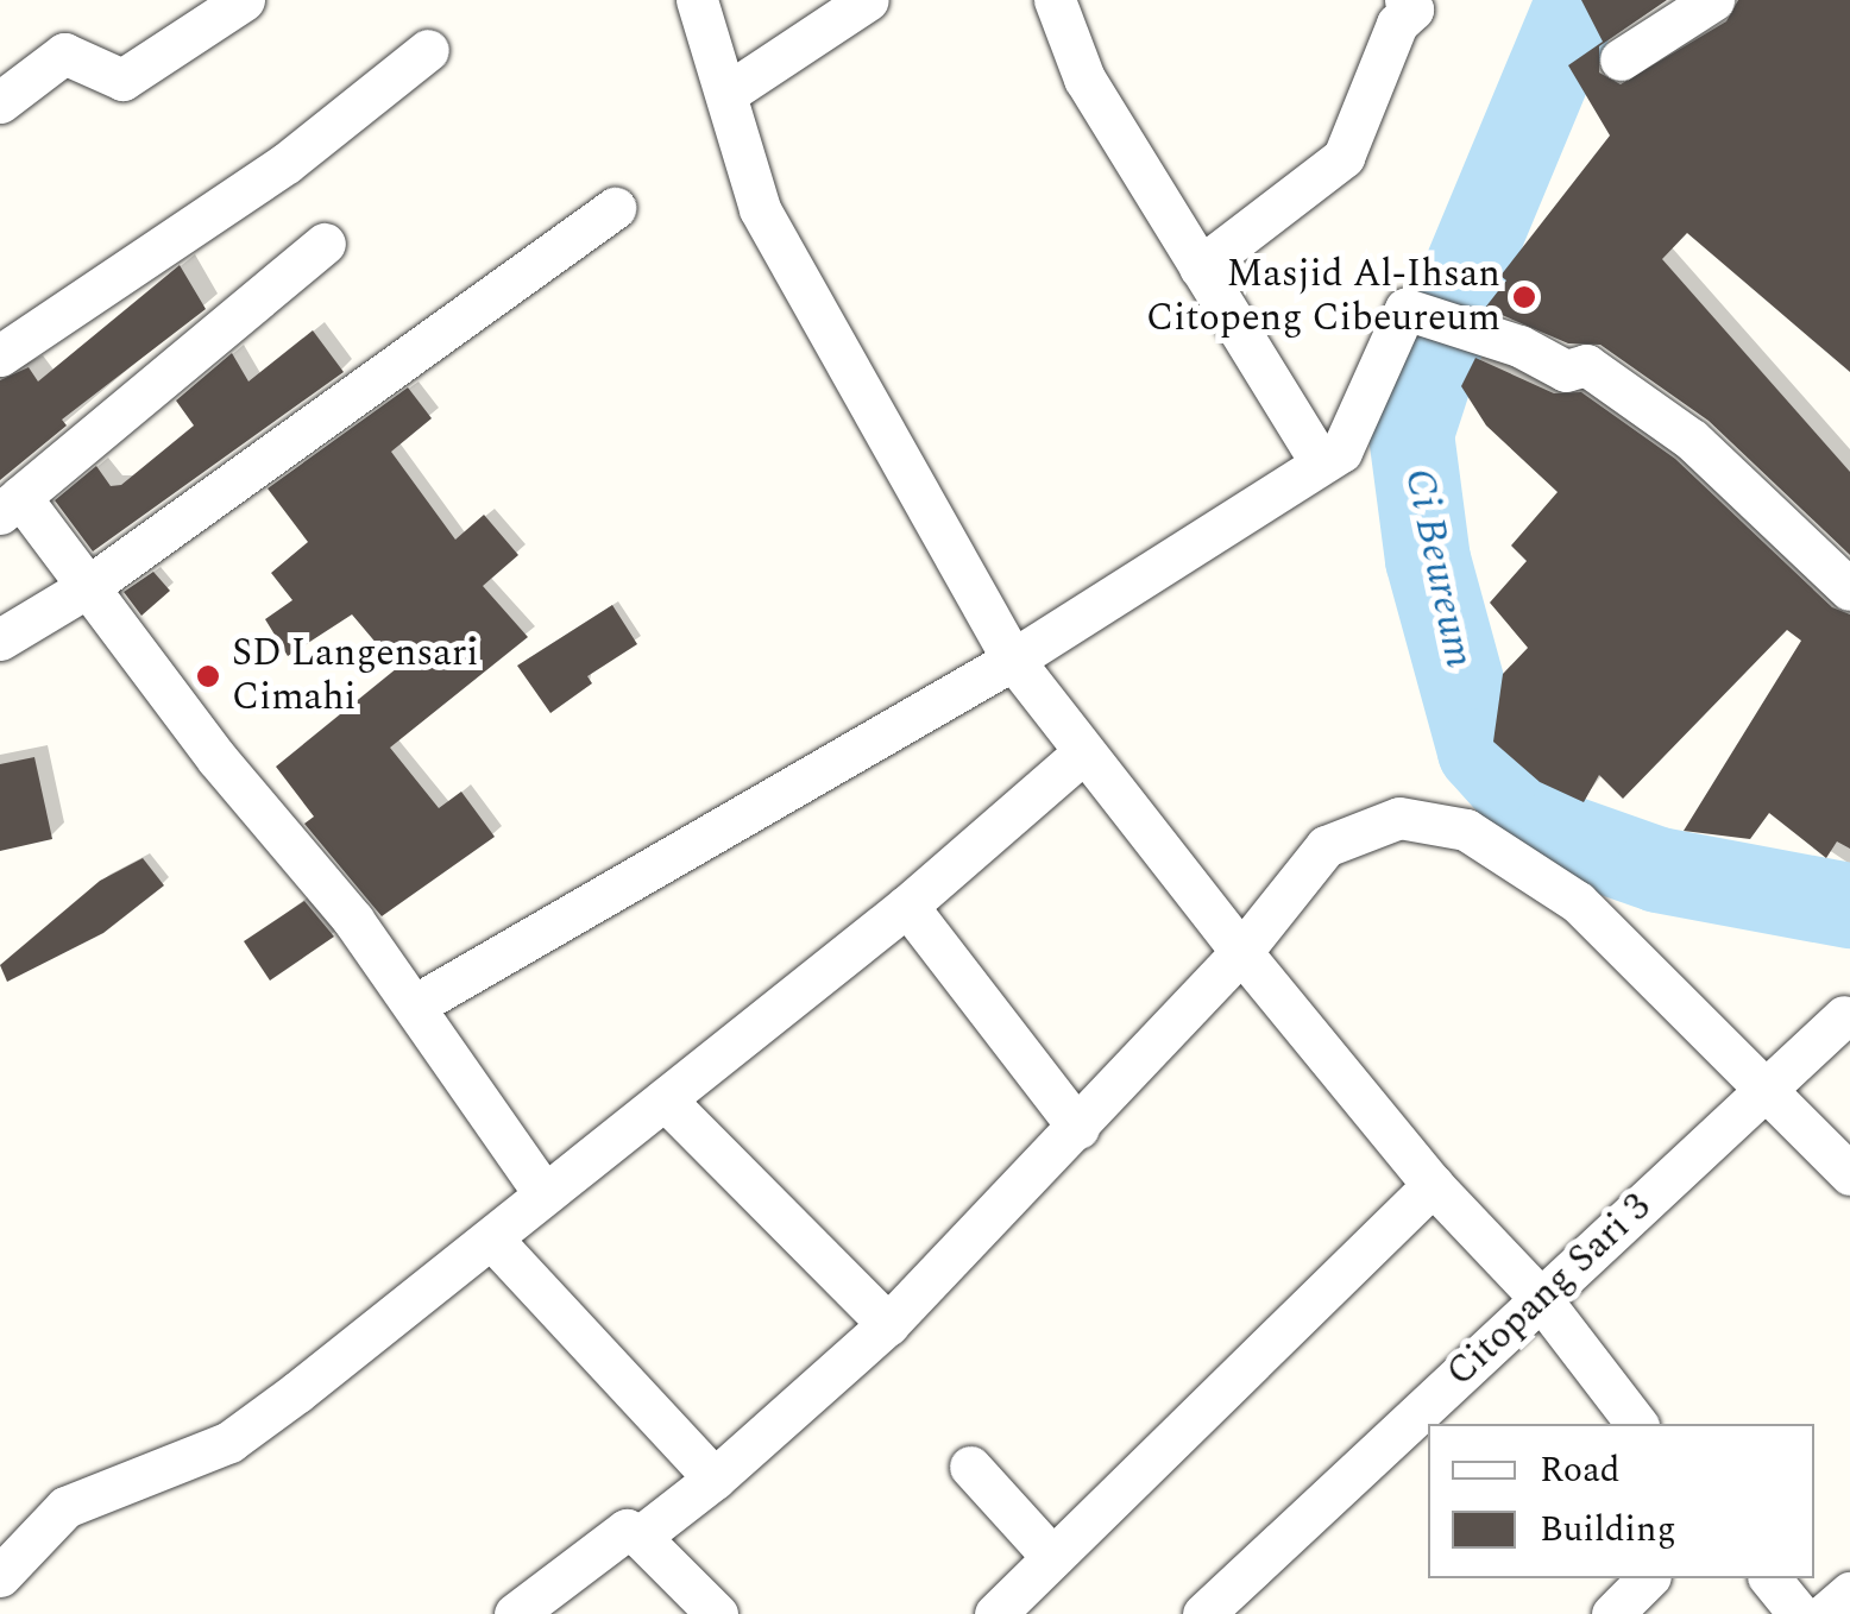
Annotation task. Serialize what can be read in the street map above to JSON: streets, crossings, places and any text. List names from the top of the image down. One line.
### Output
{"streets":{"street":["Citopang Sari 3"]},"water":["Ci Beureum"],"places":["Masjid Al-Ihsan Citopeng Cibeureum","SD Langensari Cimahi"],"legend":["Road","Building"]}
